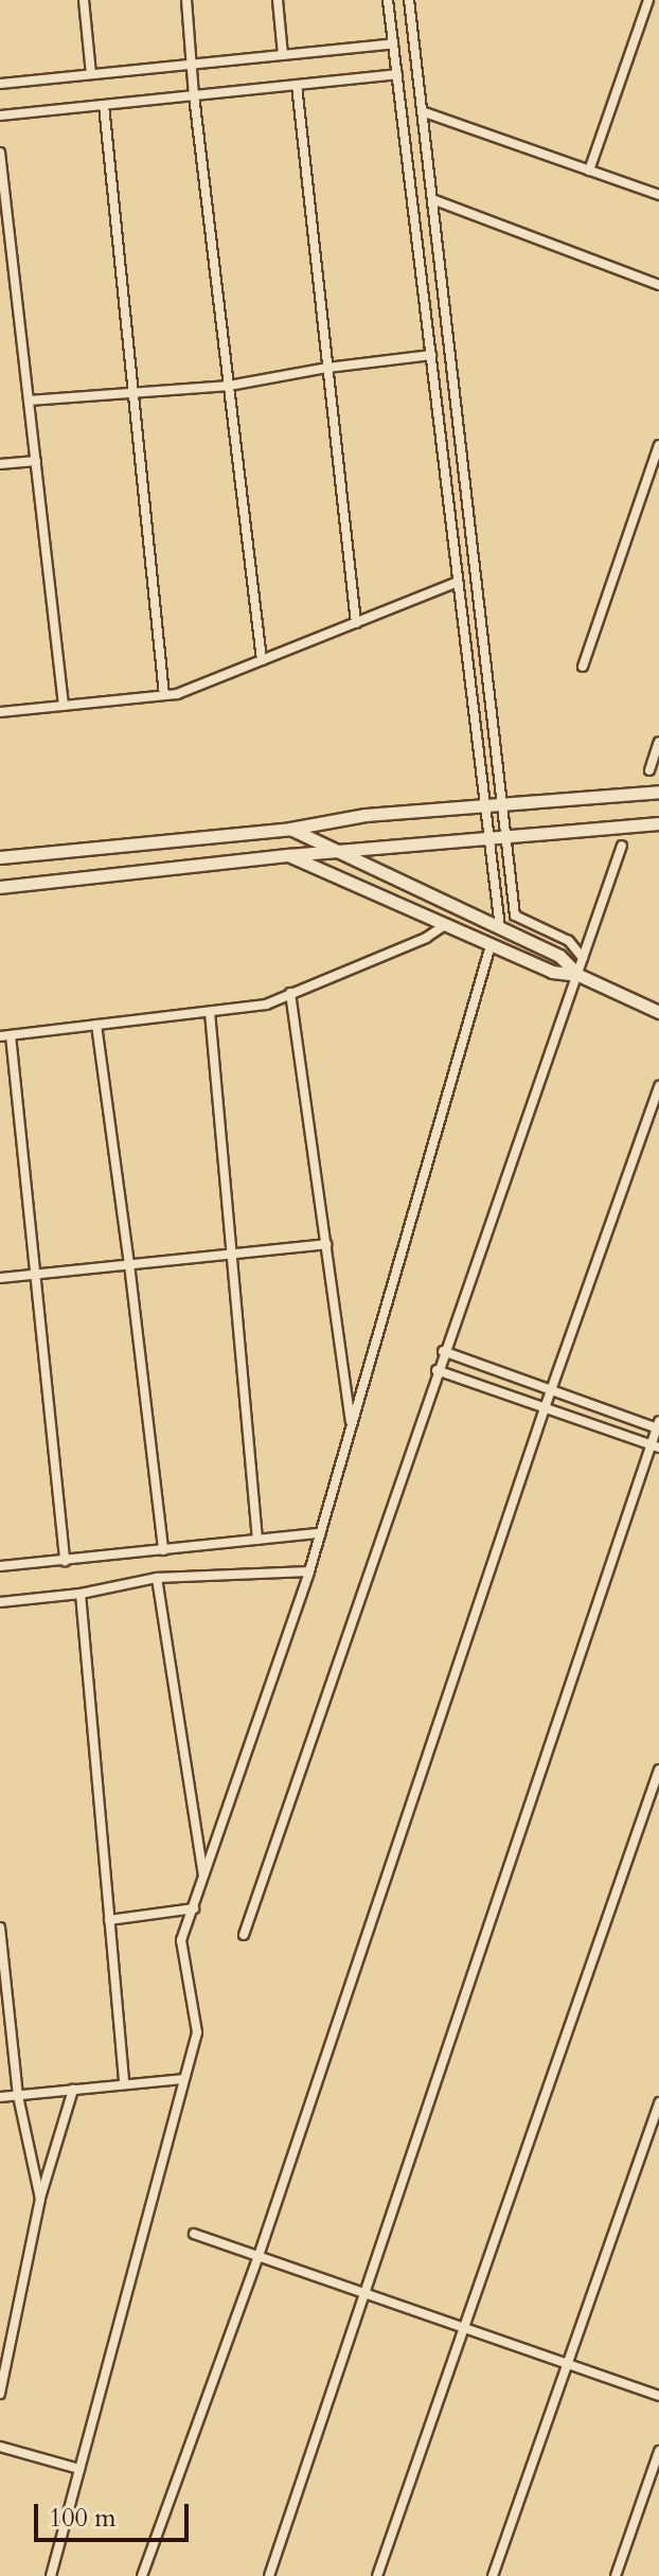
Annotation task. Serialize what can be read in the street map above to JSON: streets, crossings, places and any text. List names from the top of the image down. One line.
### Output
{"scale_bar":"100 m"}
